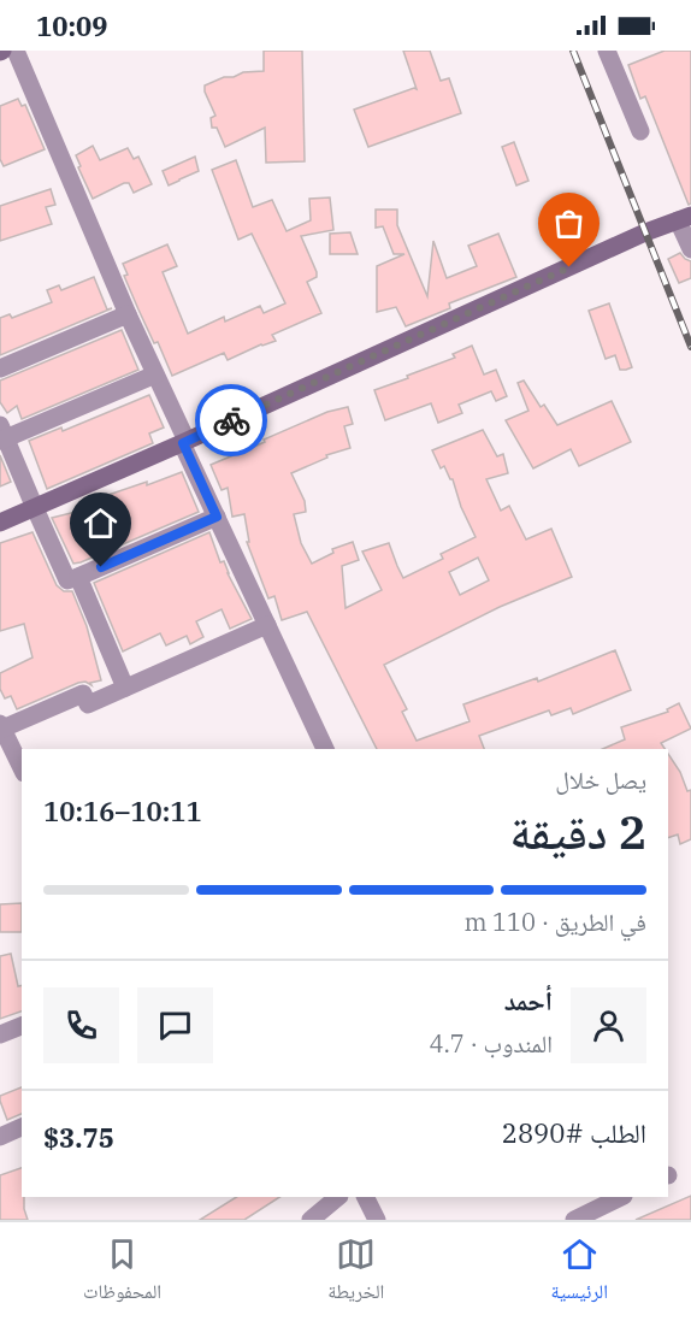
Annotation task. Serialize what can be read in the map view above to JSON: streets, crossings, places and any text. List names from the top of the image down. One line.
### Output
{"page":{"status":"10:09","heading":["2 دقيقة","يصل خلال","10:11–10:16"],"panel":["أحمد","المندوب · 4.7","الطلب #2890","$3.75"],"bar":"في الطريق · 110 m","tabs":["الرئيسية","الخريطة","المحفوظات"]}}
